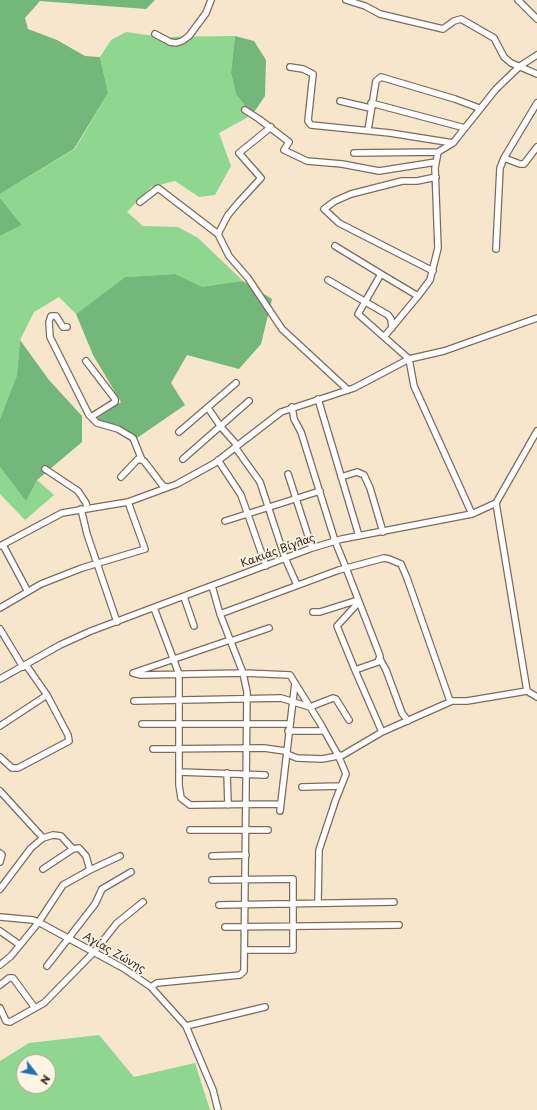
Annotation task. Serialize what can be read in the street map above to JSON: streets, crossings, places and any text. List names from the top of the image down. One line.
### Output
{"streets":{"street":["Κακιάς Βίγλας","Αγίας Ζώνης"]},"north":"bottom right"}
